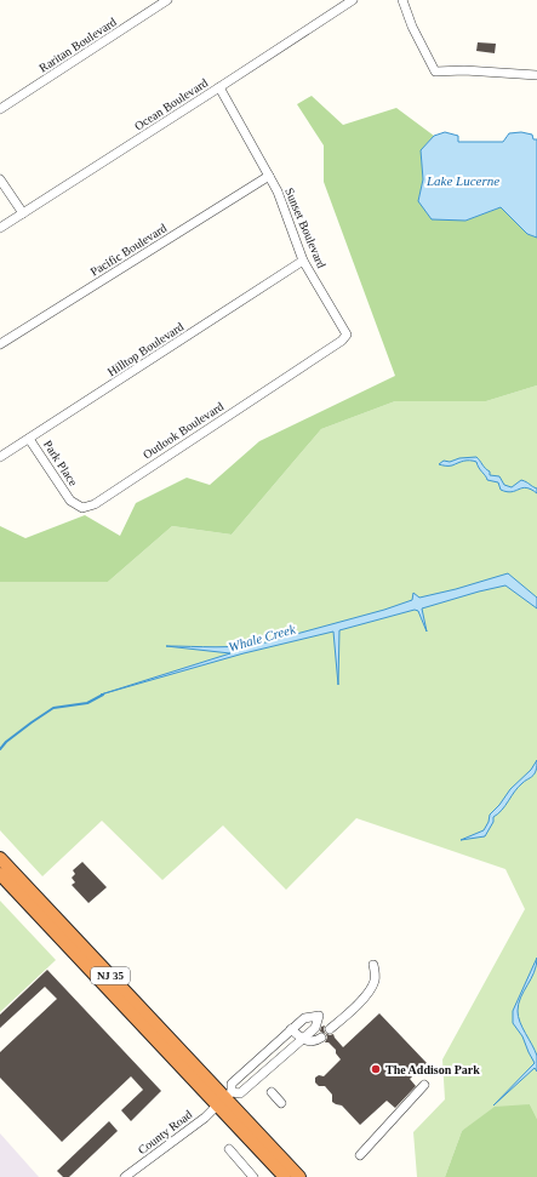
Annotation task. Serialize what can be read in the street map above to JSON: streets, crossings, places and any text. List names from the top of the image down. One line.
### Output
{"streets":{"highway":["NJ 35"],"street":["Raritan Boulevard","Ocean Boulevard","Sunset Boulevard","Pacific Boulevard","Hilltop Boulevard","Outlook Boulevard","Park Place","County Road"]},"crossings":[["Ocean Boulevard","Sunset Boulevard"],["Sunset Boulevard","Pacific Boulevard"],["Sunset Boulevard","Hilltop Boulevard"],["Sunset Boulevard","Outlook Boulevard"],["Hilltop Boulevard","Park Place"],["Outlook Boulevard","Park Place"],["NJ 35","County Road"]],"water":["Lake Lucerne","Whale Creek"],"places":["The Addison Park"]}
